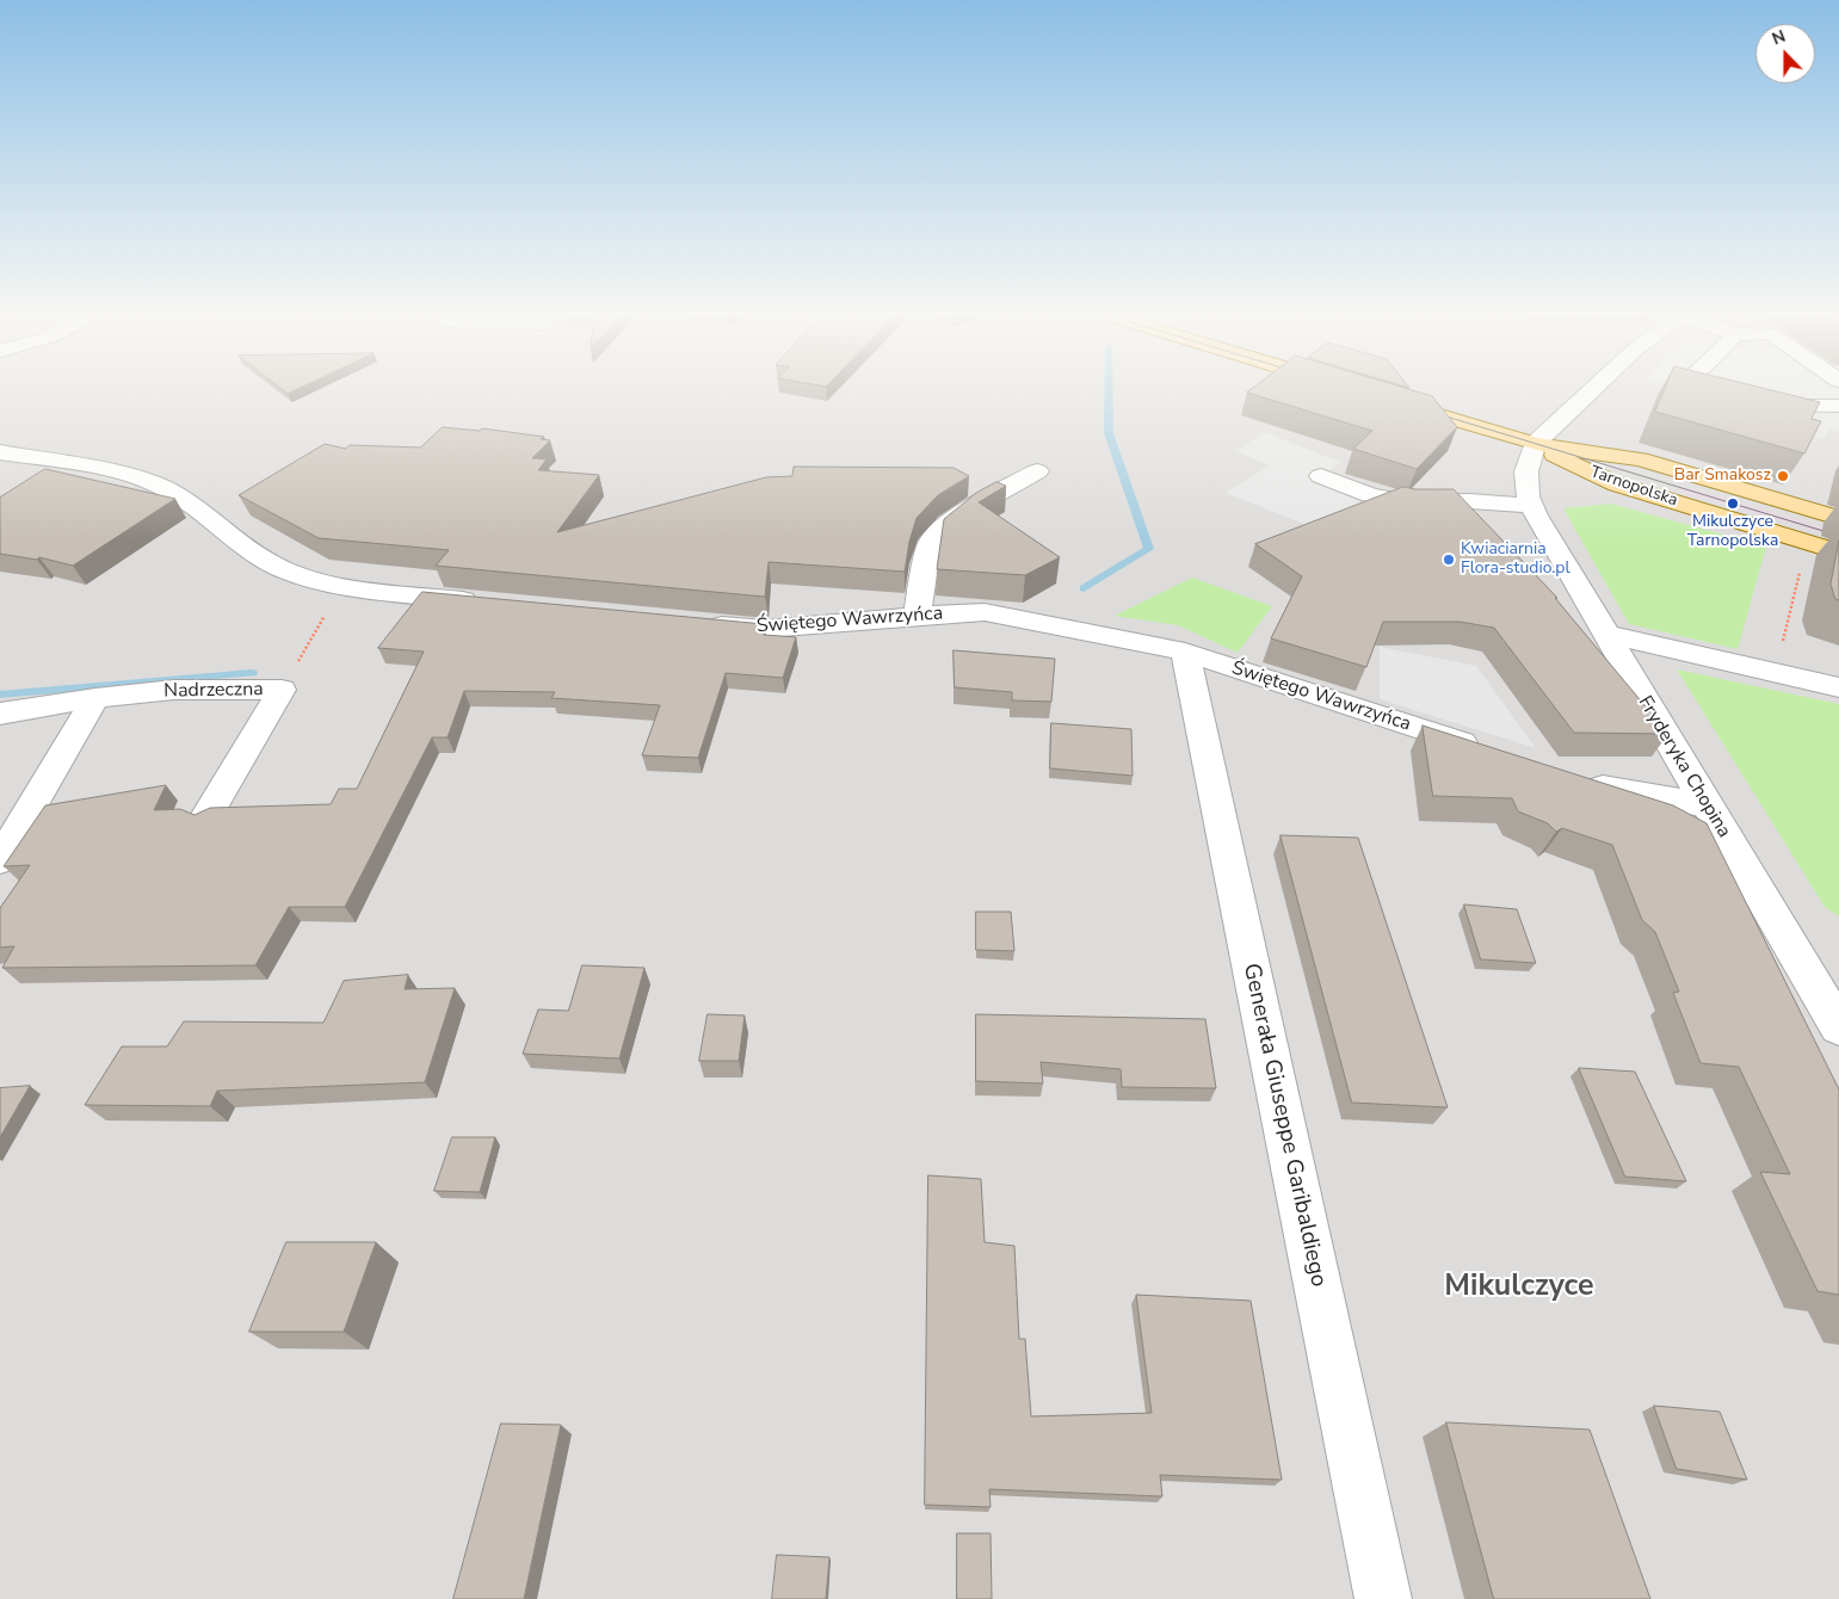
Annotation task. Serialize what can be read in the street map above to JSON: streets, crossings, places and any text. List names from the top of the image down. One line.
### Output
{"streets":{"main road":["Tarnopolska"],"street":["Świętego Wawrzyńca","Nadrzeczna","Fryderyka Chopina","Generała Giuseppe Garibaldiego"]},"crossings":[["Tarnopolska","Fryderyka Chopina"],["Świętego Wawrzyńca","Generała Giuseppe Garibaldiego"]],"districts":["Mikulczyce"],"places":["Bar Smakosz","Mikulczyce Tarnopolska","Kwiaciarnia Flora-studio.pl"],"north":"top"}
